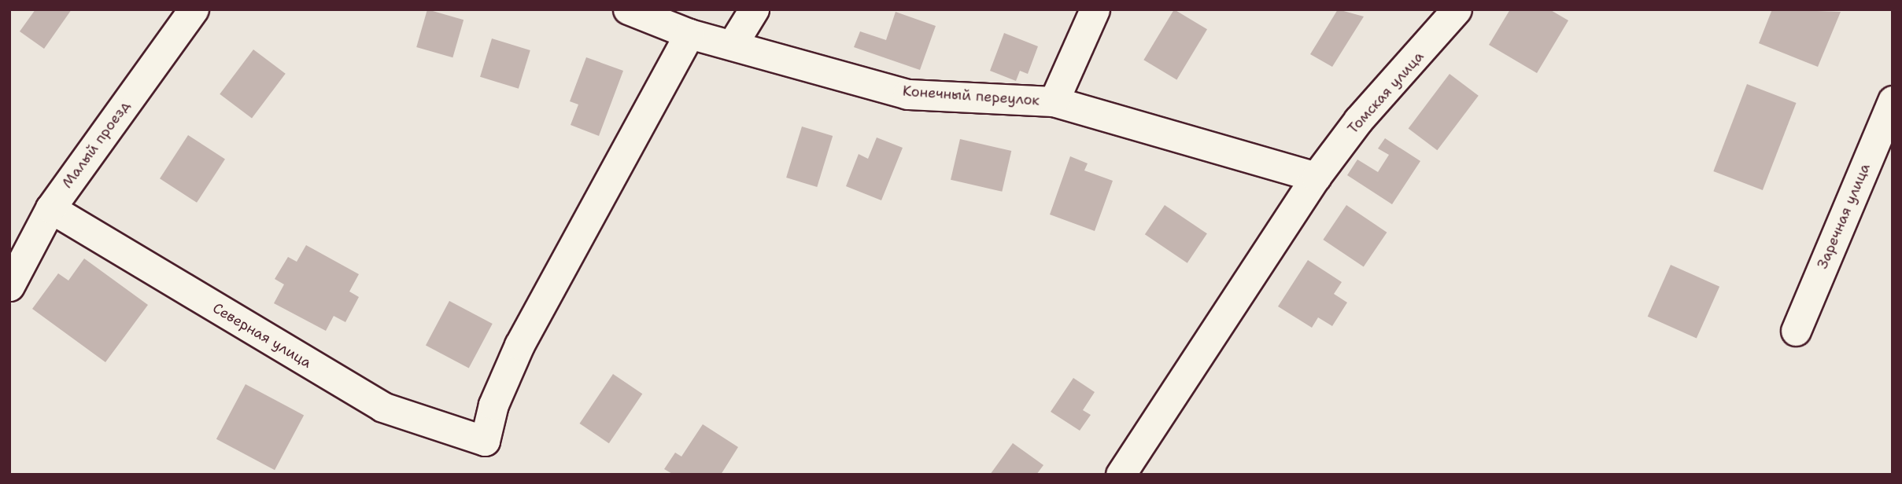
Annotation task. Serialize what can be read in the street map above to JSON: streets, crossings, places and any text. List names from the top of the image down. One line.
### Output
{"streets":{"street":["Томская улица","Конечный переулок","Малый проезд","Заречная улица","Северная улица"]},"crossings":[["Томская улица","Конечный переулок"],["Конечный переулок","Северная улица"],["Малый проезд","Северная улица"]]}
